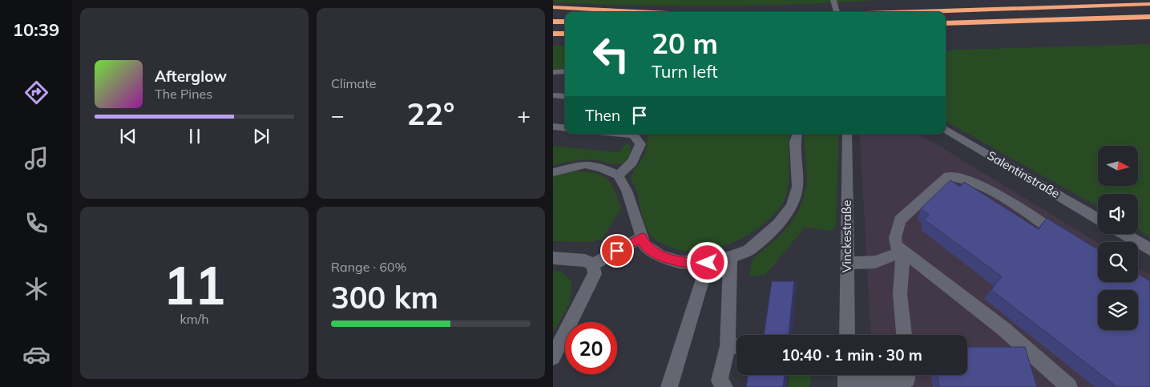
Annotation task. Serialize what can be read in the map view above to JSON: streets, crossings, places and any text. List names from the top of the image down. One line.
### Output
{"streets":{"street":["Salentinstraße","Vinckestraße"]},"north":"right","page":{"tabs":"10:39","tile":["Climate",["11","km/h"],["Range · 60%","300 km"]],"turn":["20 m","Turn left"],"song":["Afterglow","The Pines"],"then":"Then","heat":["−","22°","+"],"limit":"20","trip":"10:40 · 1 min · 30 m"}}
